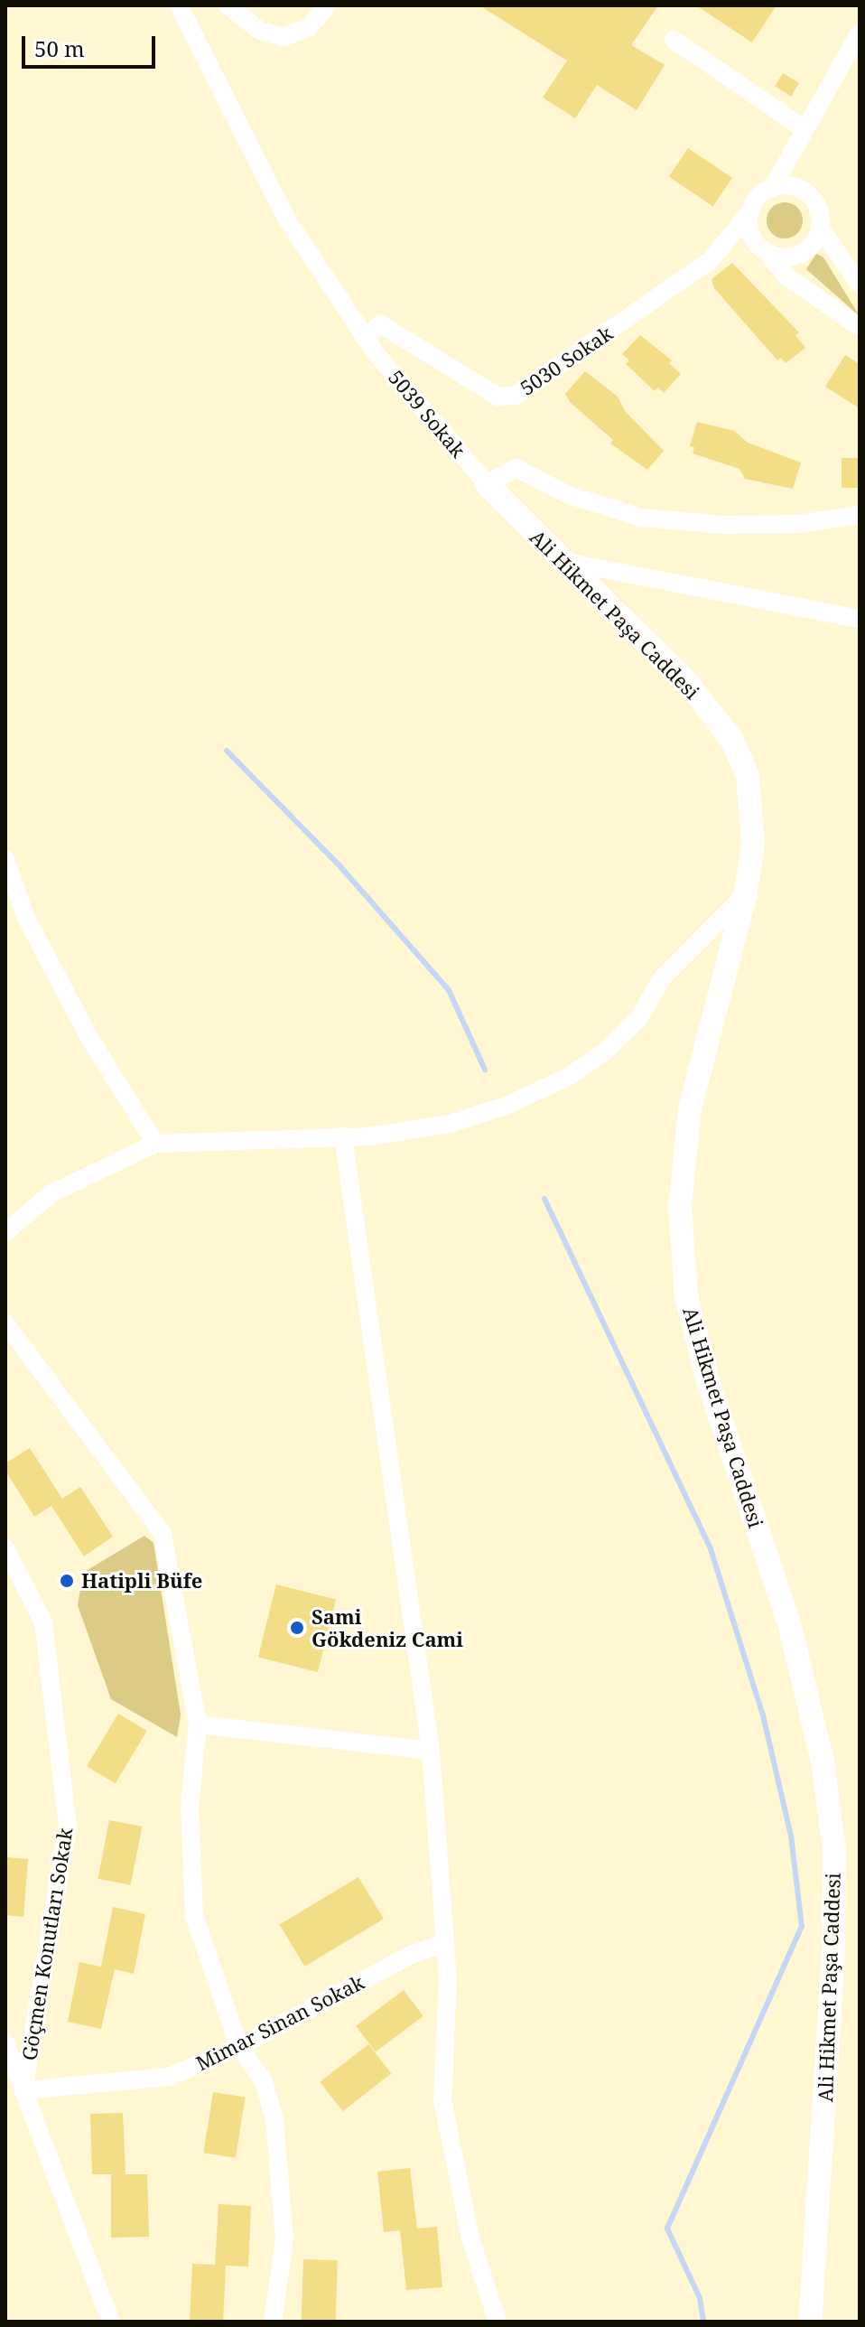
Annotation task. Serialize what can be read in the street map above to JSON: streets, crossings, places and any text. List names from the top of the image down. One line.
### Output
{"streets":{"main road":["Ali Hikmet Paşa Caddesi"],"street":["5030 Sokak","5039 Sokak","Göçmen Konutları Sokak","Mimar Sinan Sokak"]},"crossings":[["5030 Sokak","5039 Sokak"],["5039 Sokak","Ali Hikmet Paşa Caddesi"],["Göçmen Konutları Sokak","Mimar Sinan Sokak"]],"places":["Hatipli Büfe","Sami Gökdeniz Cami"],"scale_bar":"50 m"}
